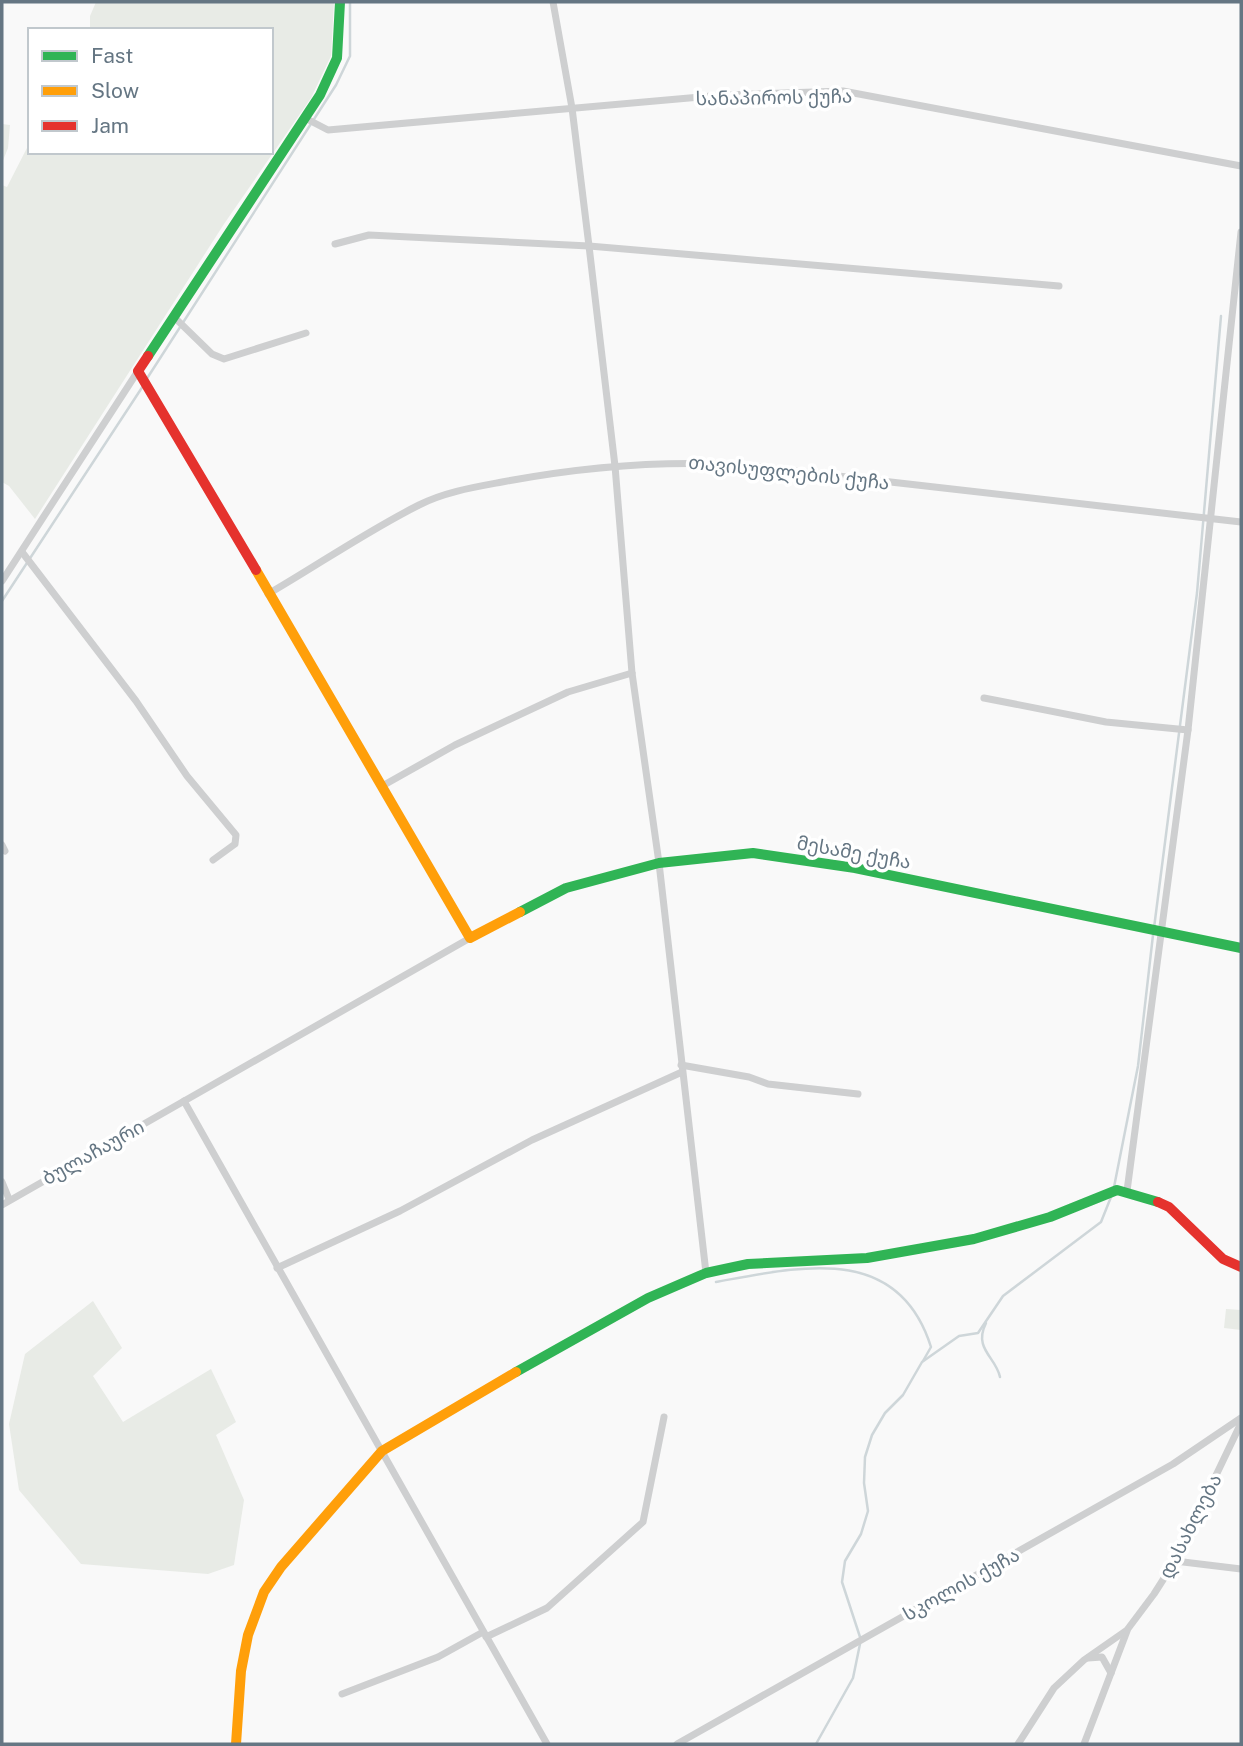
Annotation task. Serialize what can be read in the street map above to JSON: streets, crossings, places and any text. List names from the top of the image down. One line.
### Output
{"streets":{"street":["სანაპიროს ქუჩა","თავისუფლების ქუჩა","მესამე ქუჩა","ბულაჩაური","დასახლება","სკოლის ქუჩა"]},"crossings":[["მესამე ქუჩა","ბულაჩაური"],["დასახლება","სკოლის ქუჩა"]],"legend":["Fast","Slow","Jam"]}
